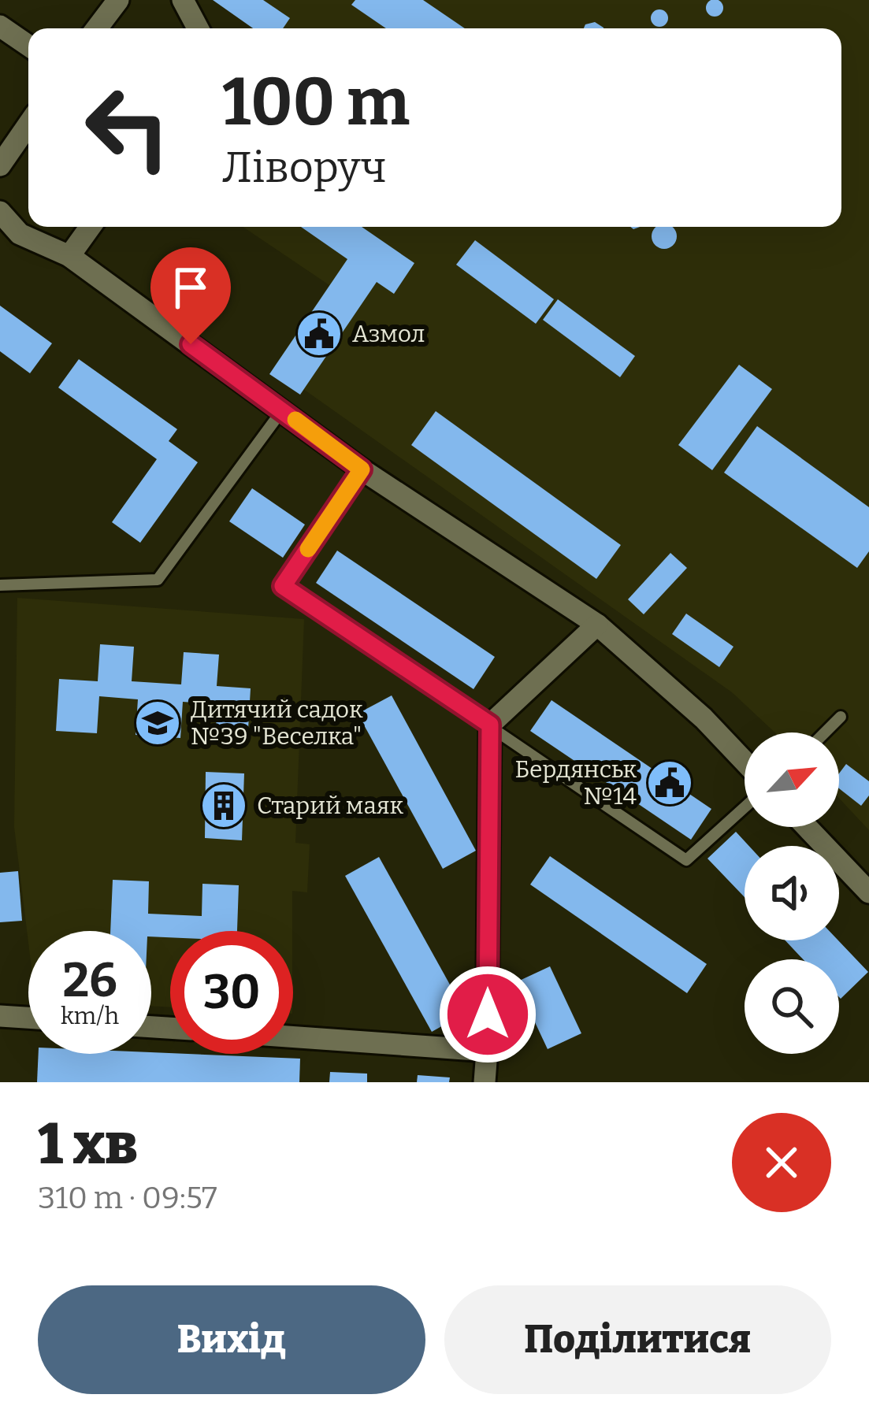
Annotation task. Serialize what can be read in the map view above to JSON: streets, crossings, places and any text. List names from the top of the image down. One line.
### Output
{"places":{"public building":["Азмол","Бердянськ №14"],"school or university":["Дитячий садок №39 \"Веселка\""],"building":["Старий маяк"]},"north":"top right","page":{"turn":["100 m","Ліворуч"],"speed":"26 km/h","limit":"30","heading":["1 хв","310 m · 09:57"],"buttons":["Вихід","Поділитися"]}}
